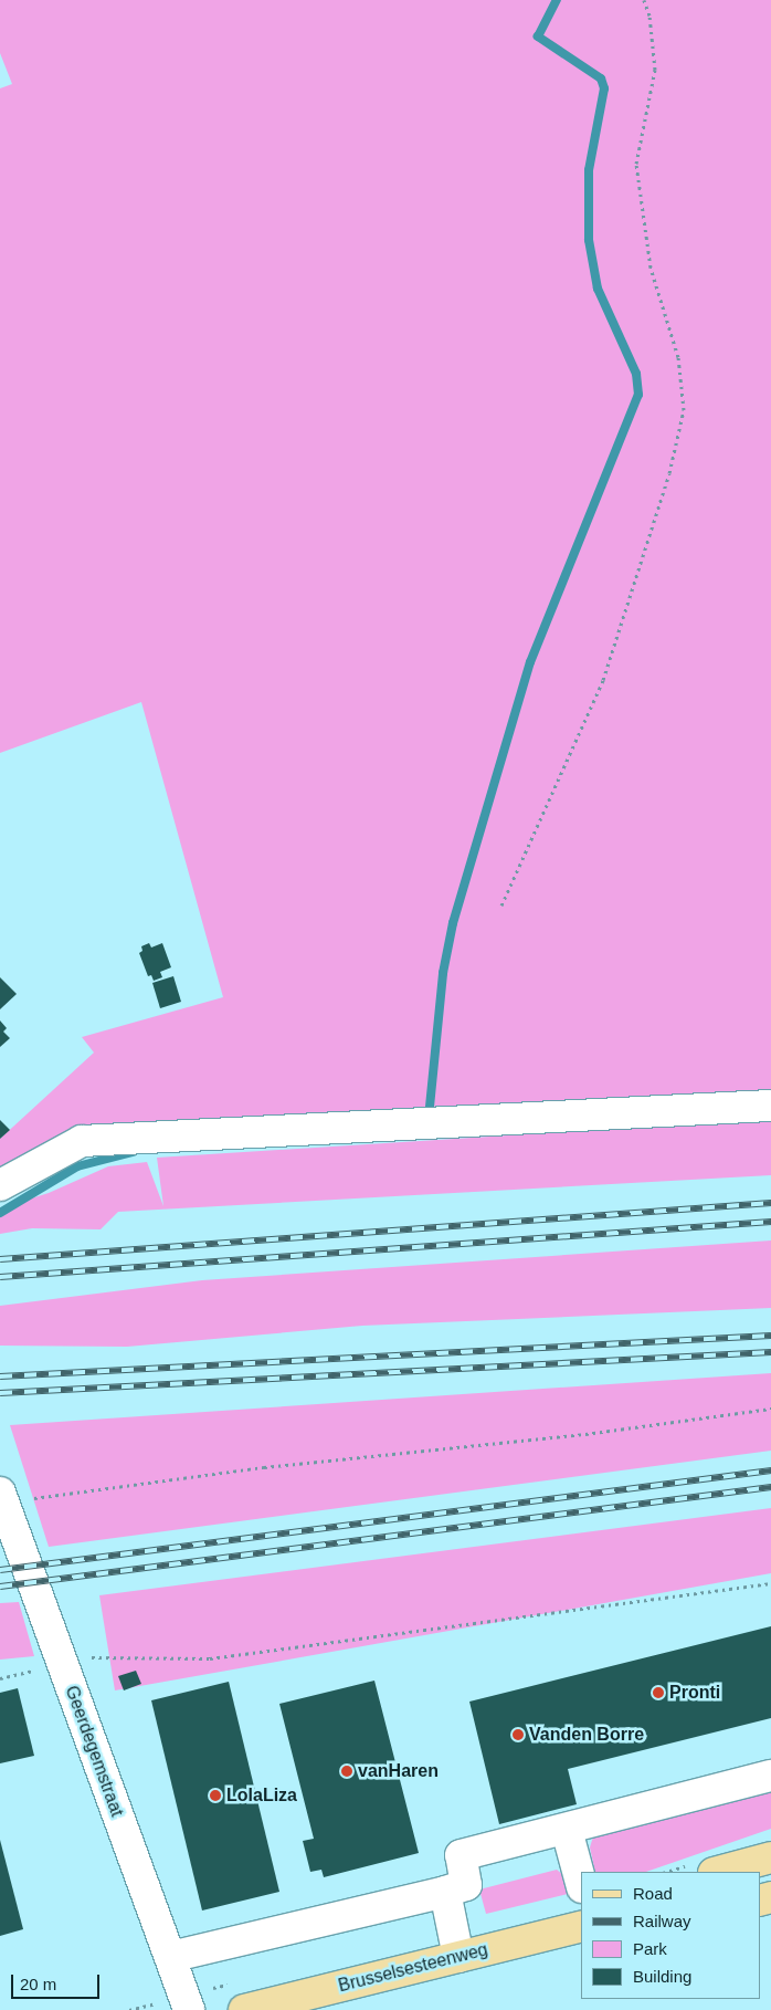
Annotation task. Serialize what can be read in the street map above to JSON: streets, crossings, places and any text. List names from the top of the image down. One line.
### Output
{"streets":{"main road":["Brusselsesteenweg"],"street":["Geerdegemstraat"]},"places":["Pronti","Vanden Borre","vanHaren","LolaLiza"],"legend":["Road","Railway","Park","Building"],"scale_bar":"20 m"}
